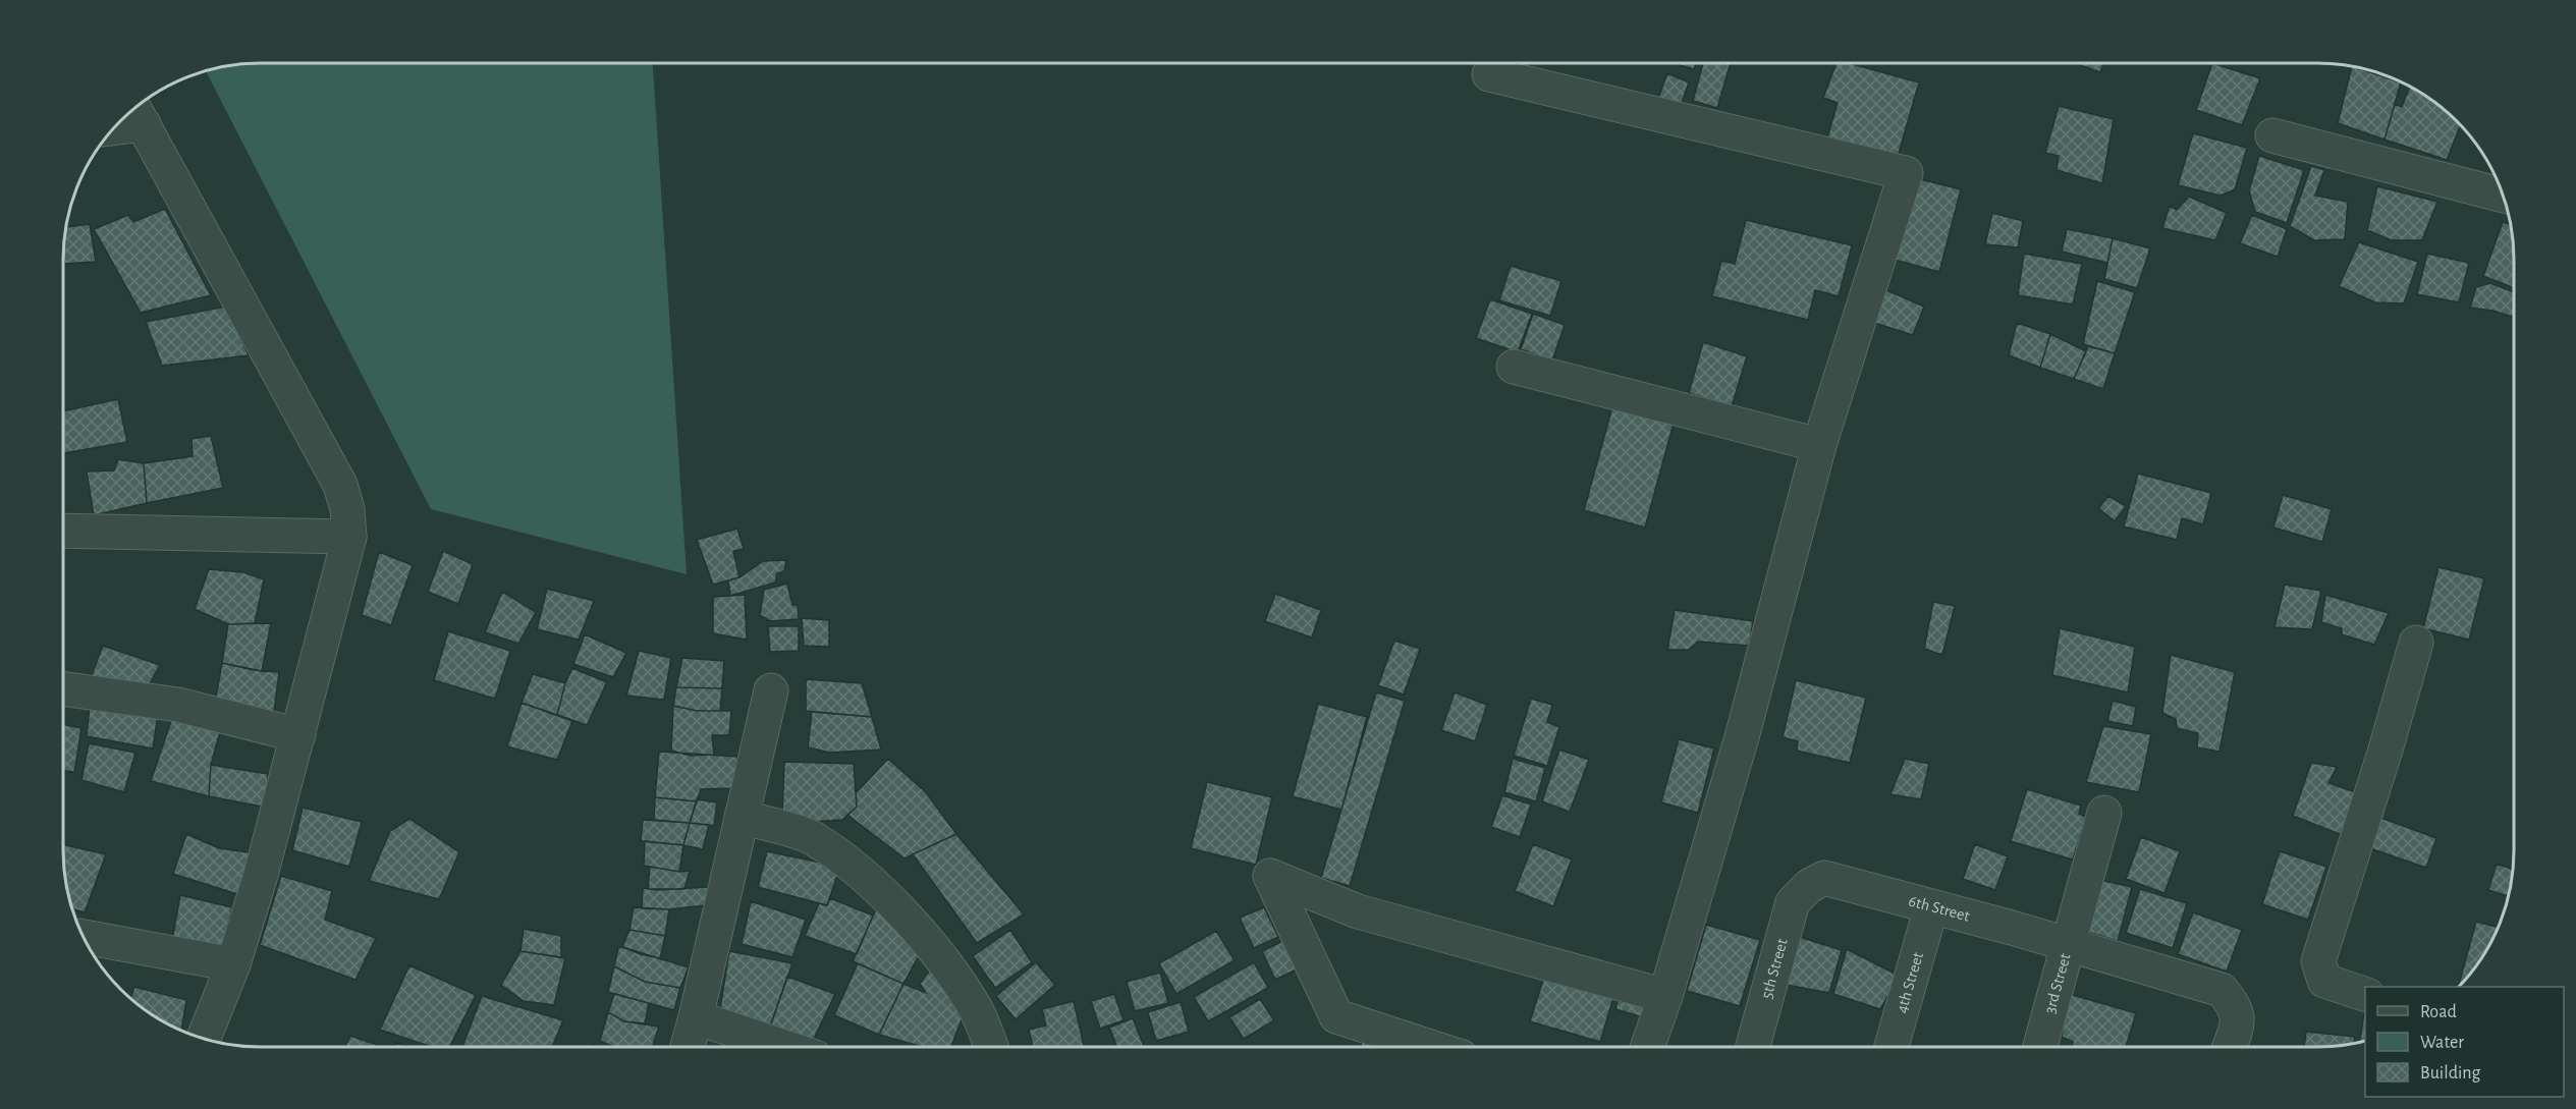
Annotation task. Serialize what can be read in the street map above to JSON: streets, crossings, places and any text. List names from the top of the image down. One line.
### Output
{"streets":{"street":["6th Street","5th Street","4th Street","3rd Street"]},"crossings":[["6th Street","5th Street"],["6th Street","4th Street"],["6th Street","3rd Street"]],"legend":["Road","Water","Building"]}
